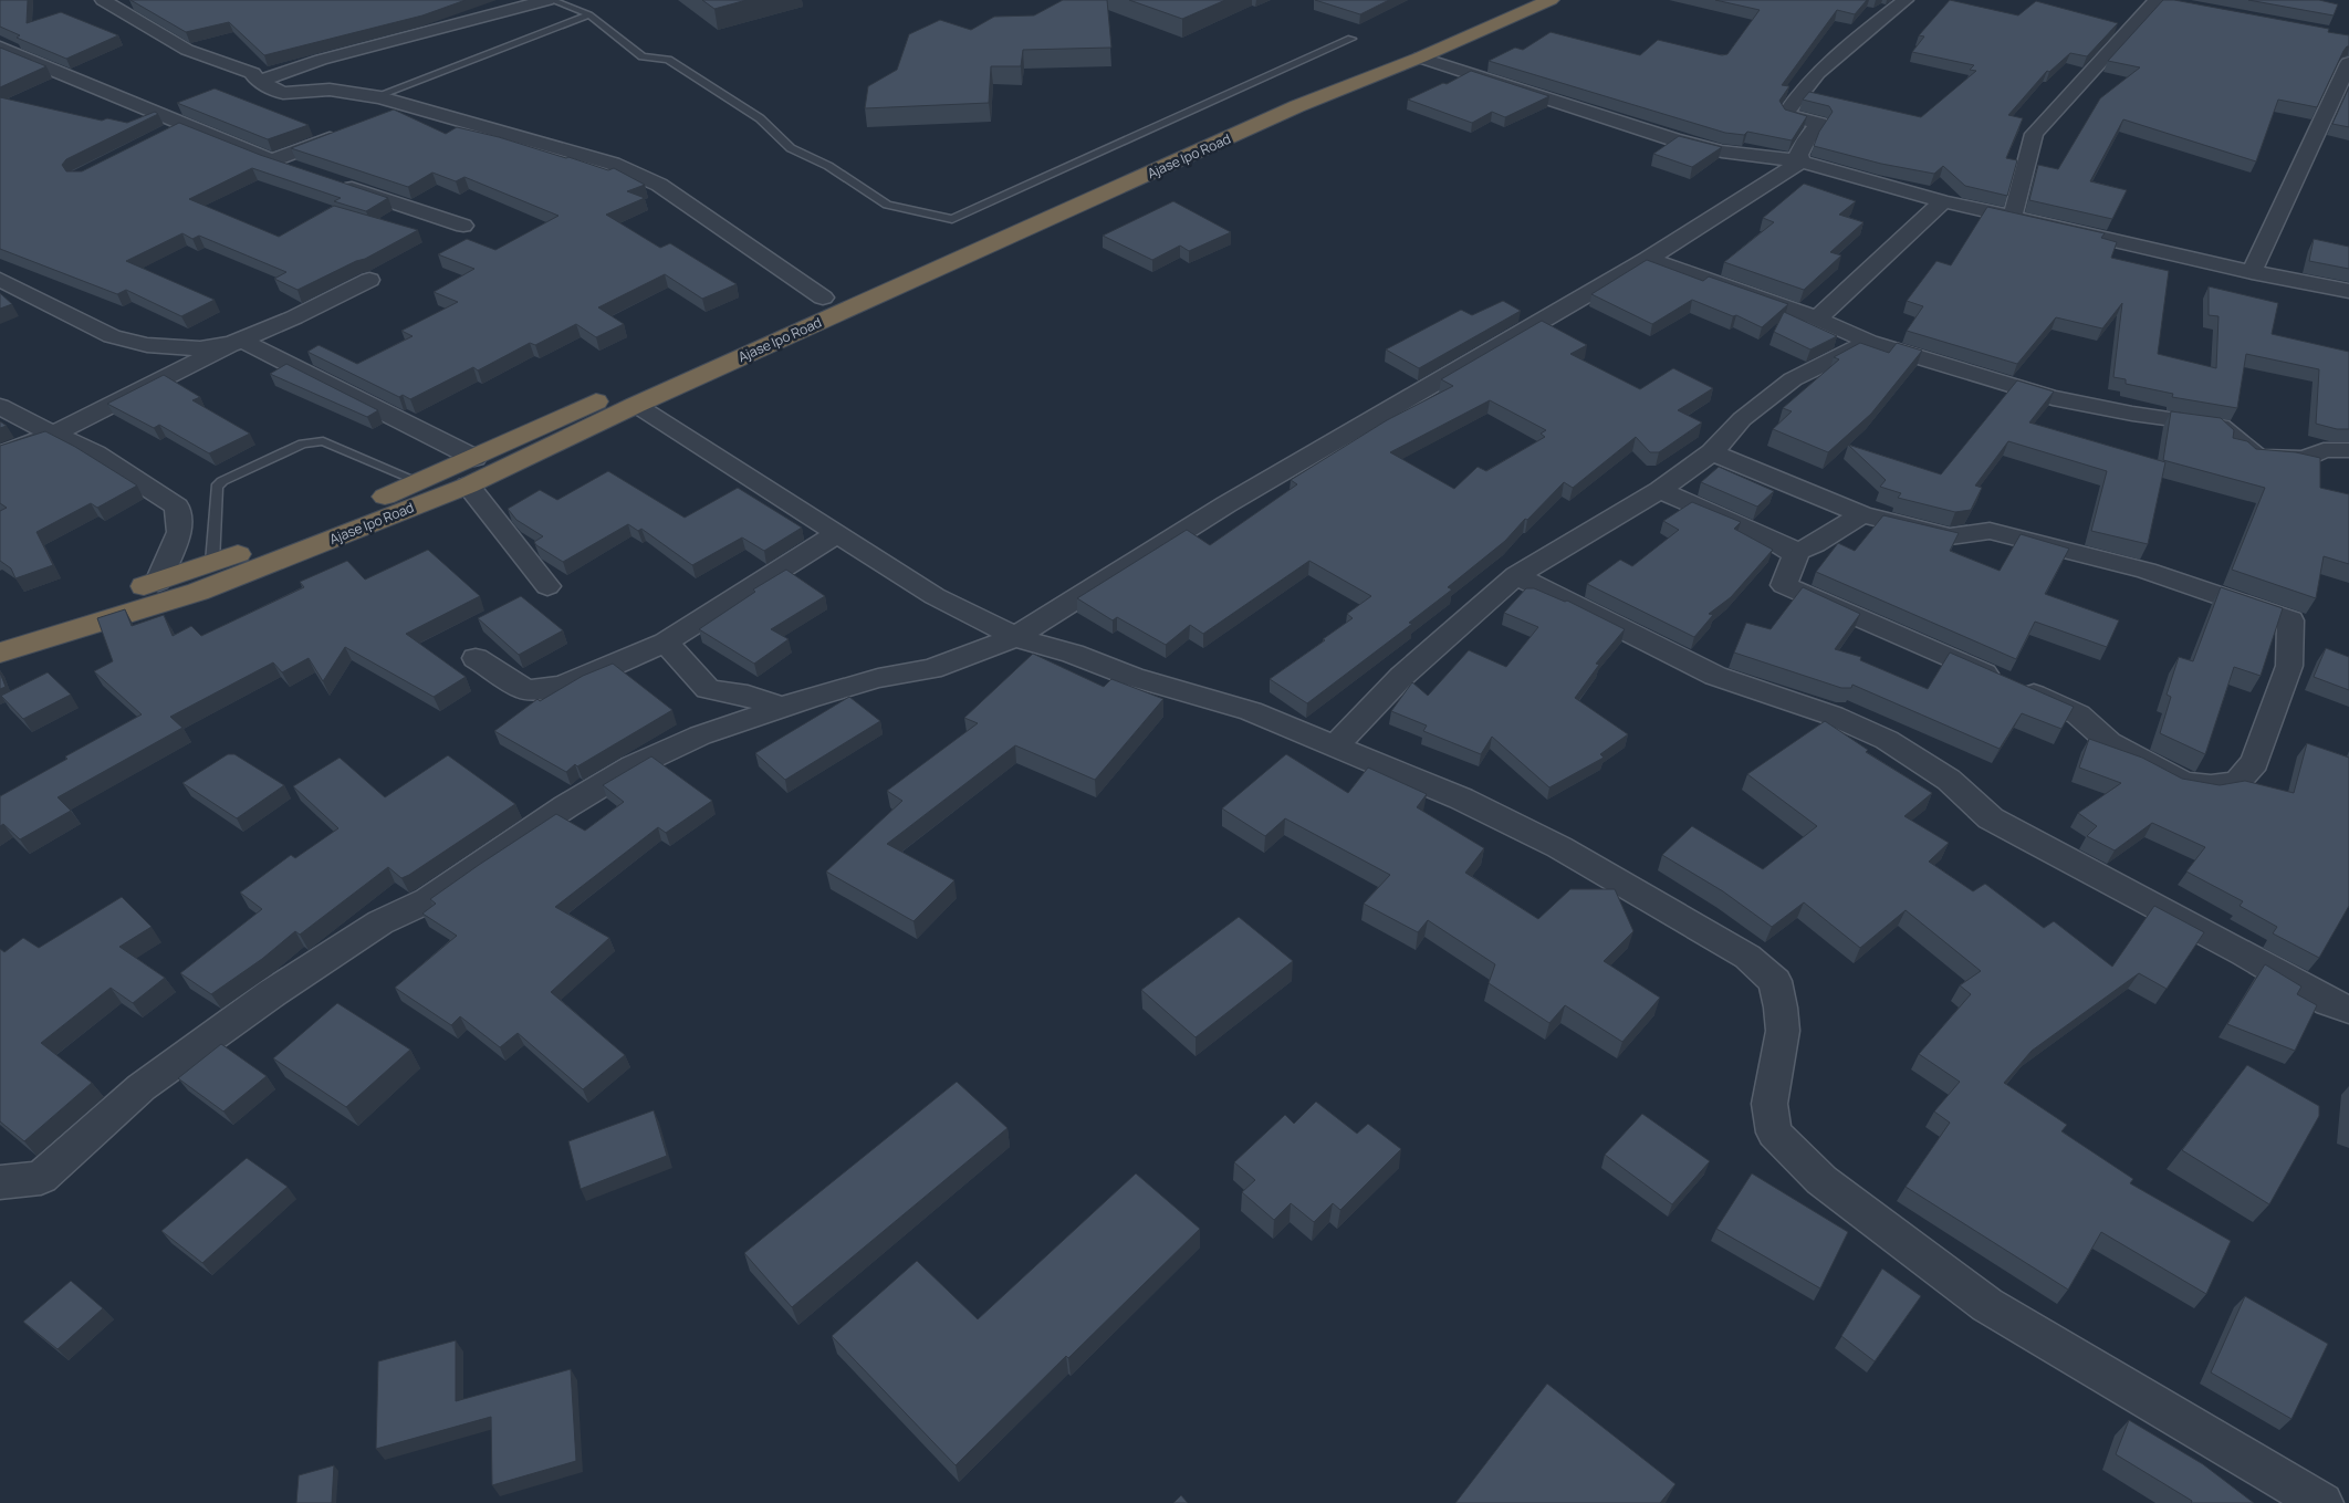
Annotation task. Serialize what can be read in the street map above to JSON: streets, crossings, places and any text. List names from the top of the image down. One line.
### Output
{"streets":{"highway":["Ajase Ipo Road"]}}
